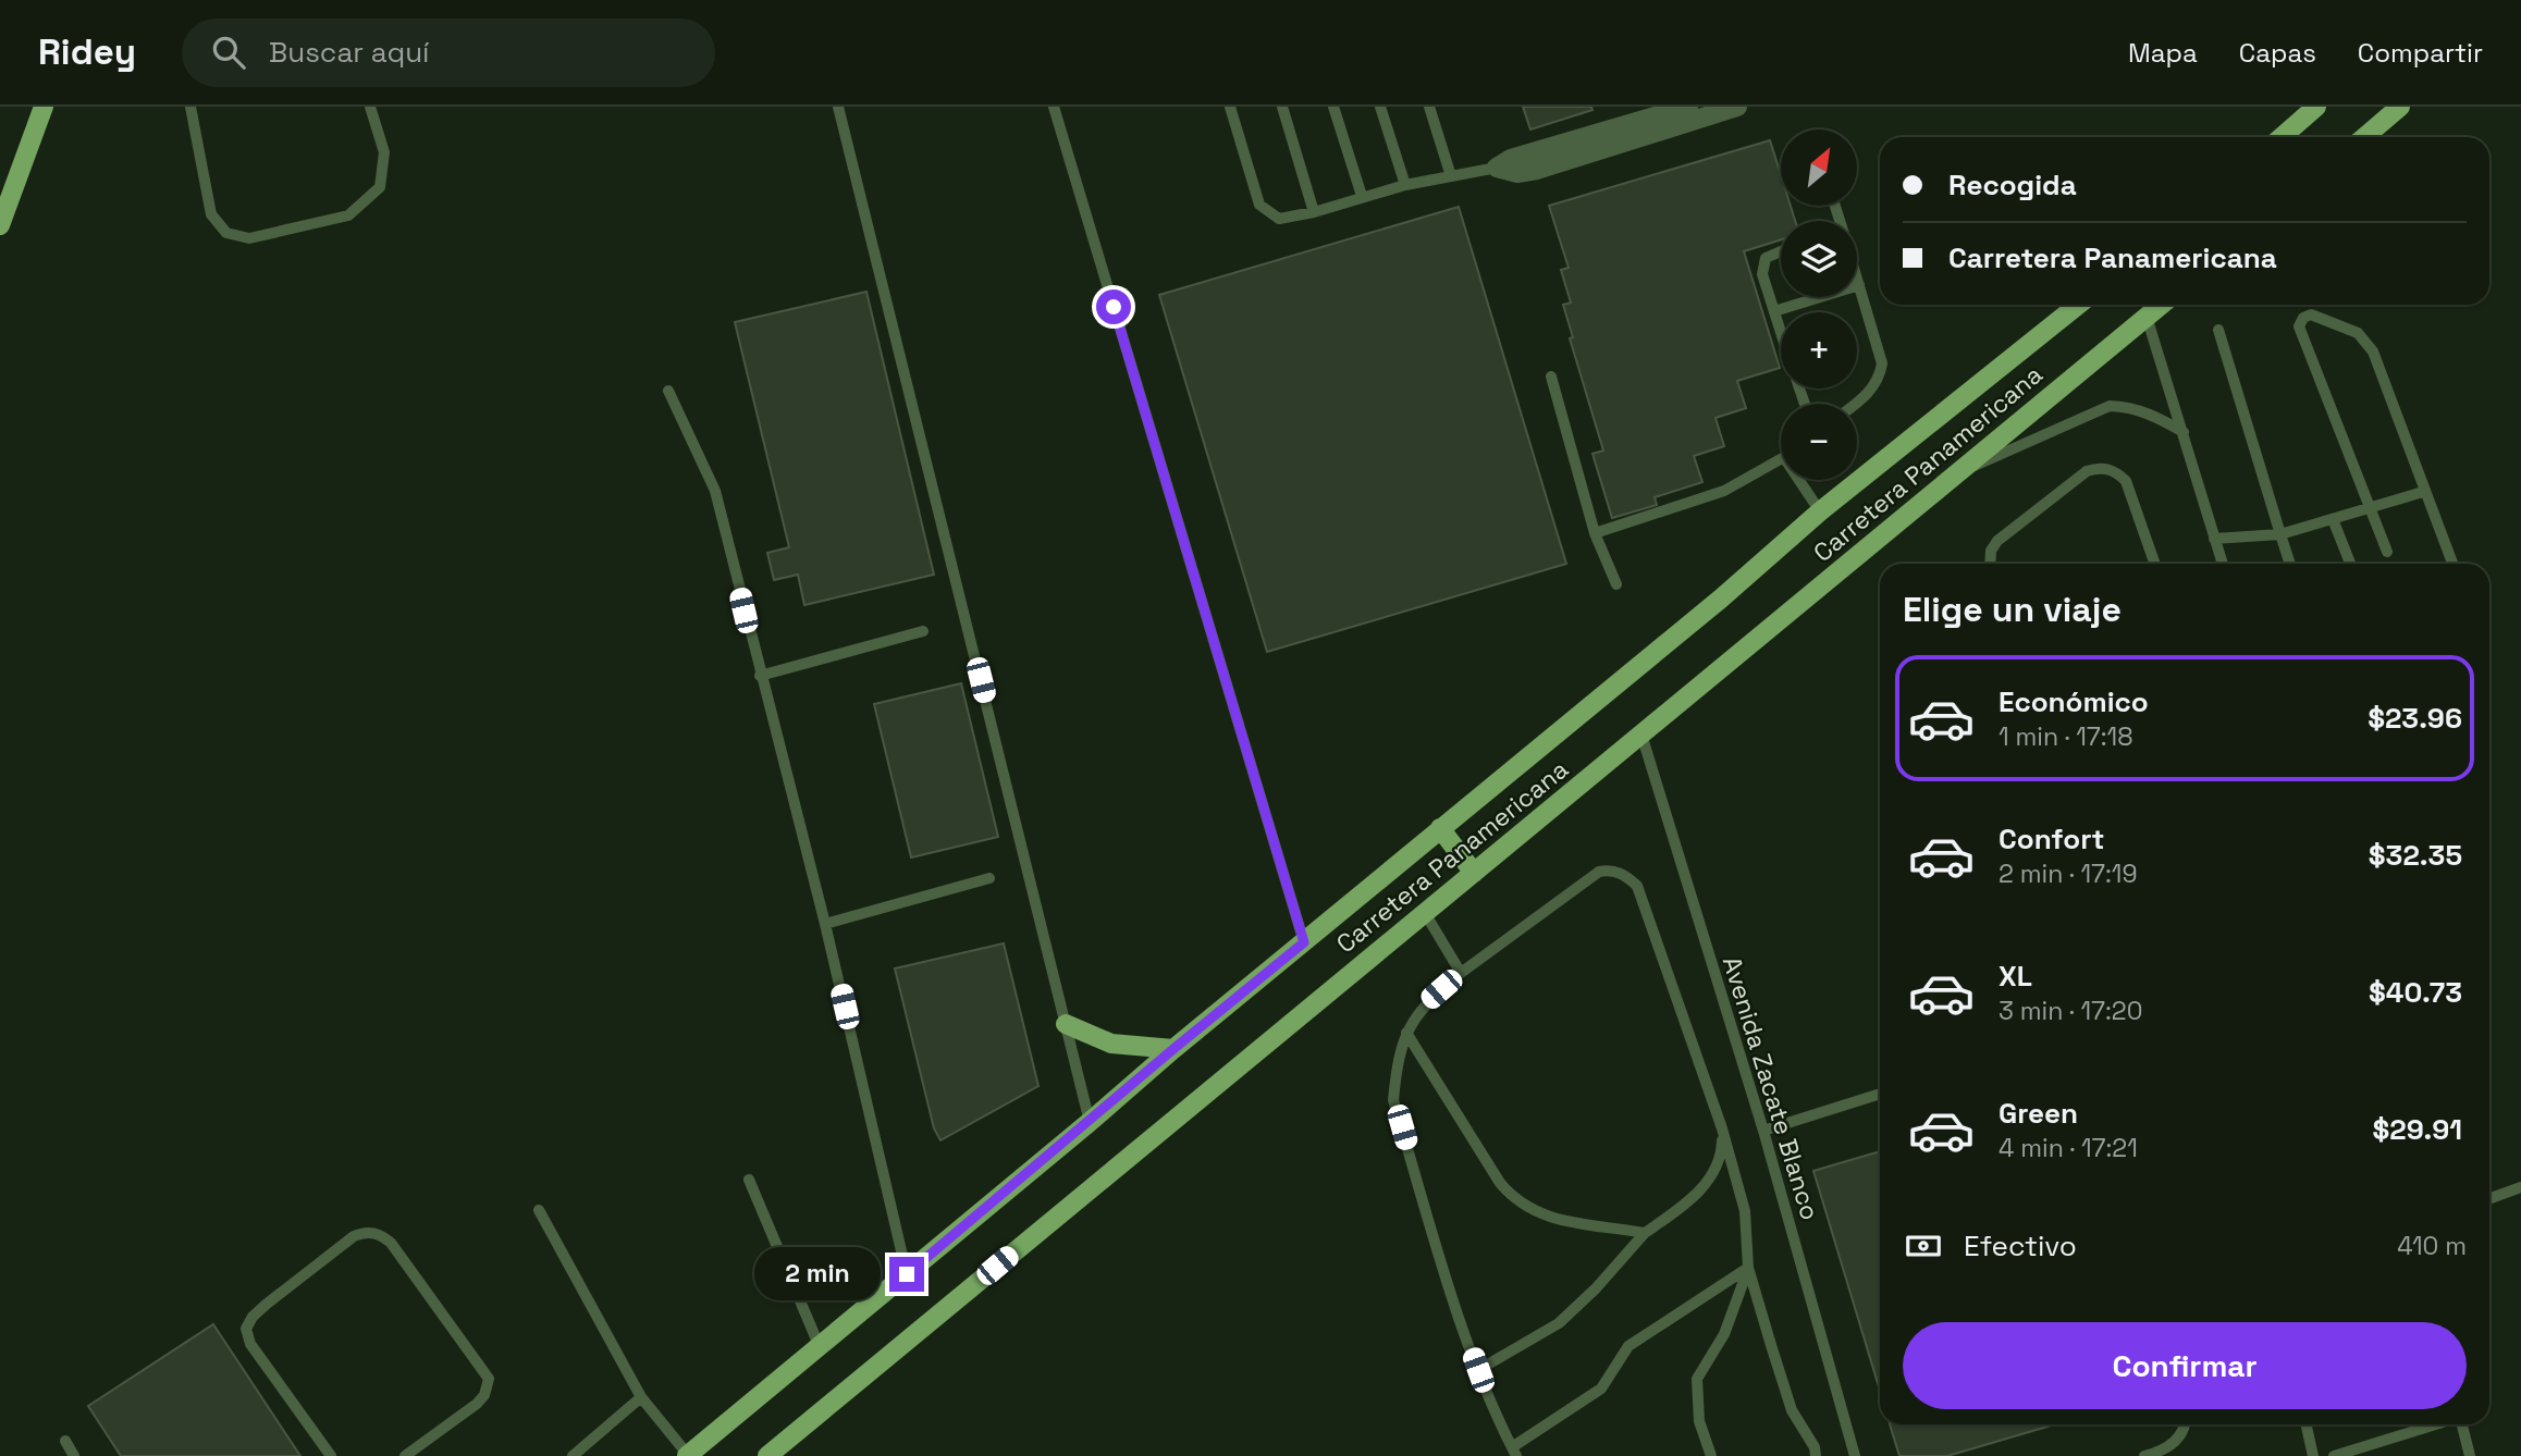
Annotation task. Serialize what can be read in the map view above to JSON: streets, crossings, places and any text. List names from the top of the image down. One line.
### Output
{"streets":{"main road":["Carretera Panamericana"],"lane":["Avenida Zacate Blanco"]},"crossings":[["Carretera Panamericana","Avenida Zacate Blanco"]],"north":"top right","page":{"header":"Ridey","search":"Buscar aquí","nav":["Mapa","Capas","Compartir"],"map_buttons":["+","−"],"banner":["Recogida","Carretera Panamericana"],"heading":"Elige un viaje","list":[{"name":"Económico","note":"1 min · 17:18","value":"$23.96"},{"name":"Confort","note":"2 min · 17:19","value":"$32.35"},{"name":"XL","note":"3 min · 17:20","value":"$40.73"},{"name":"Green","note":"4 min · 17:21","value":"$29.91"}],"pay":["Efectivo","410 m"],"bubble":"2 min","buttons":"Confirmar"}}
